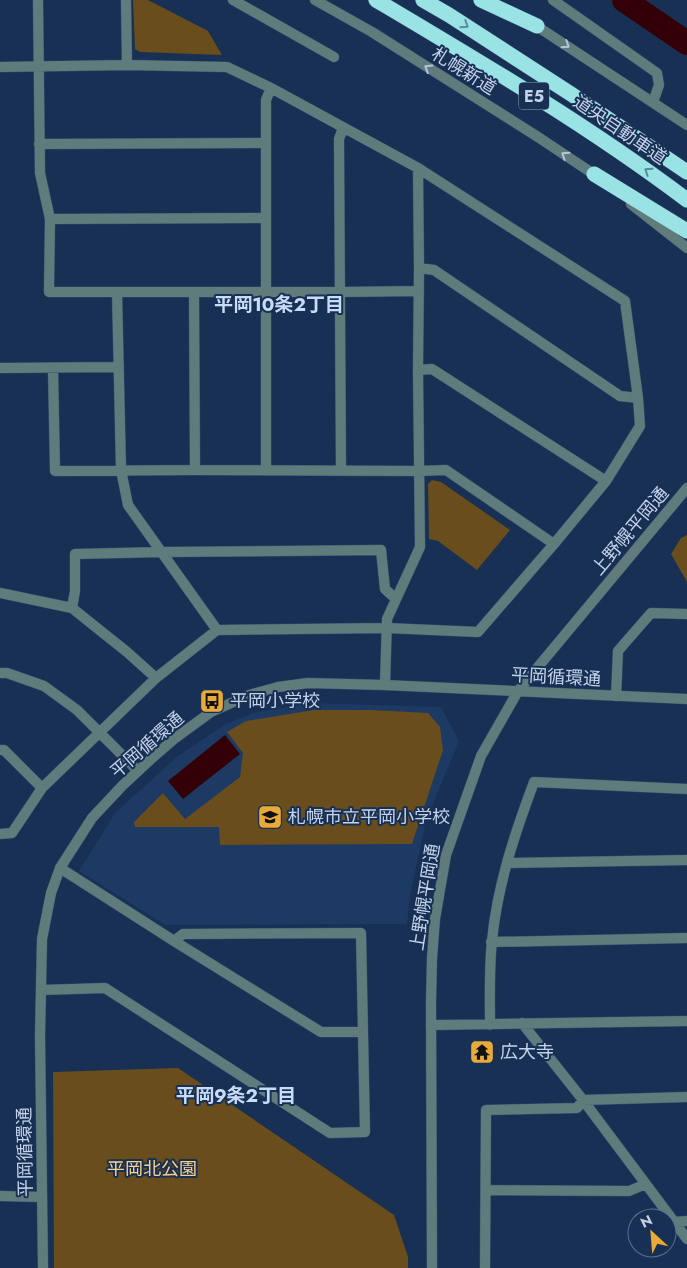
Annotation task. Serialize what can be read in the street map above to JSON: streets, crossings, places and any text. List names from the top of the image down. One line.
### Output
{"streets":{"highway":["E5","道央自動車道"],"street":["札幌新道","上野幌平岡通","平岡循環通"]},"crossings":[["上野幌平岡通","平岡循環通"]],"one_way":["札幌新道"],"districts":["平岡10条2丁目","平岡9条2丁目"],"parks":["平岡北公園"],"places":{"bus stop":["平岡小学校"],"school or university":["札幌市立平岡小学校"],"temple":["広大寺"]},"north":"top left"}
